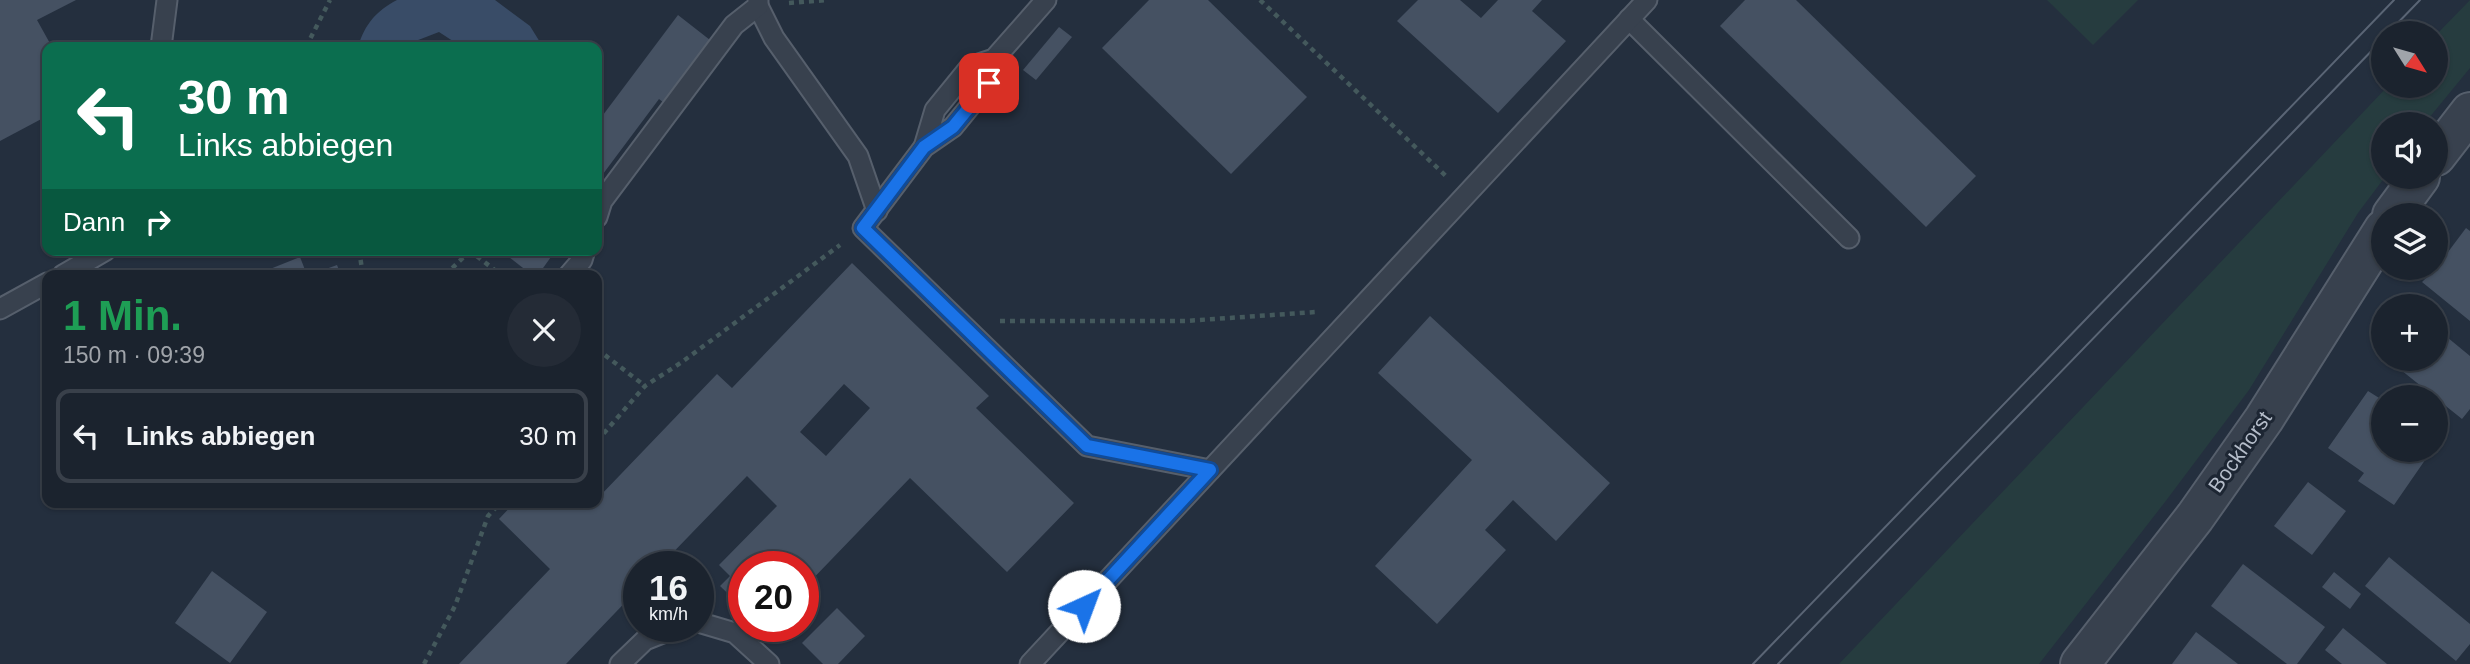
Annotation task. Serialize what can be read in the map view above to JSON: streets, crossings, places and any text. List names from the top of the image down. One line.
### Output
{"streets":{"street":["Bockhorst"]},"north":"bottom right","page":{"map_buttons":["+","−"],"turn":["30 m","Links abbiegen"],"then":"Dann","heading":["1 Min.","150 m · 09:39"],"list":[{"name":"Links abbiegen","value":"30 m"}],"speed":"16 km/h","limit":"20"}}
